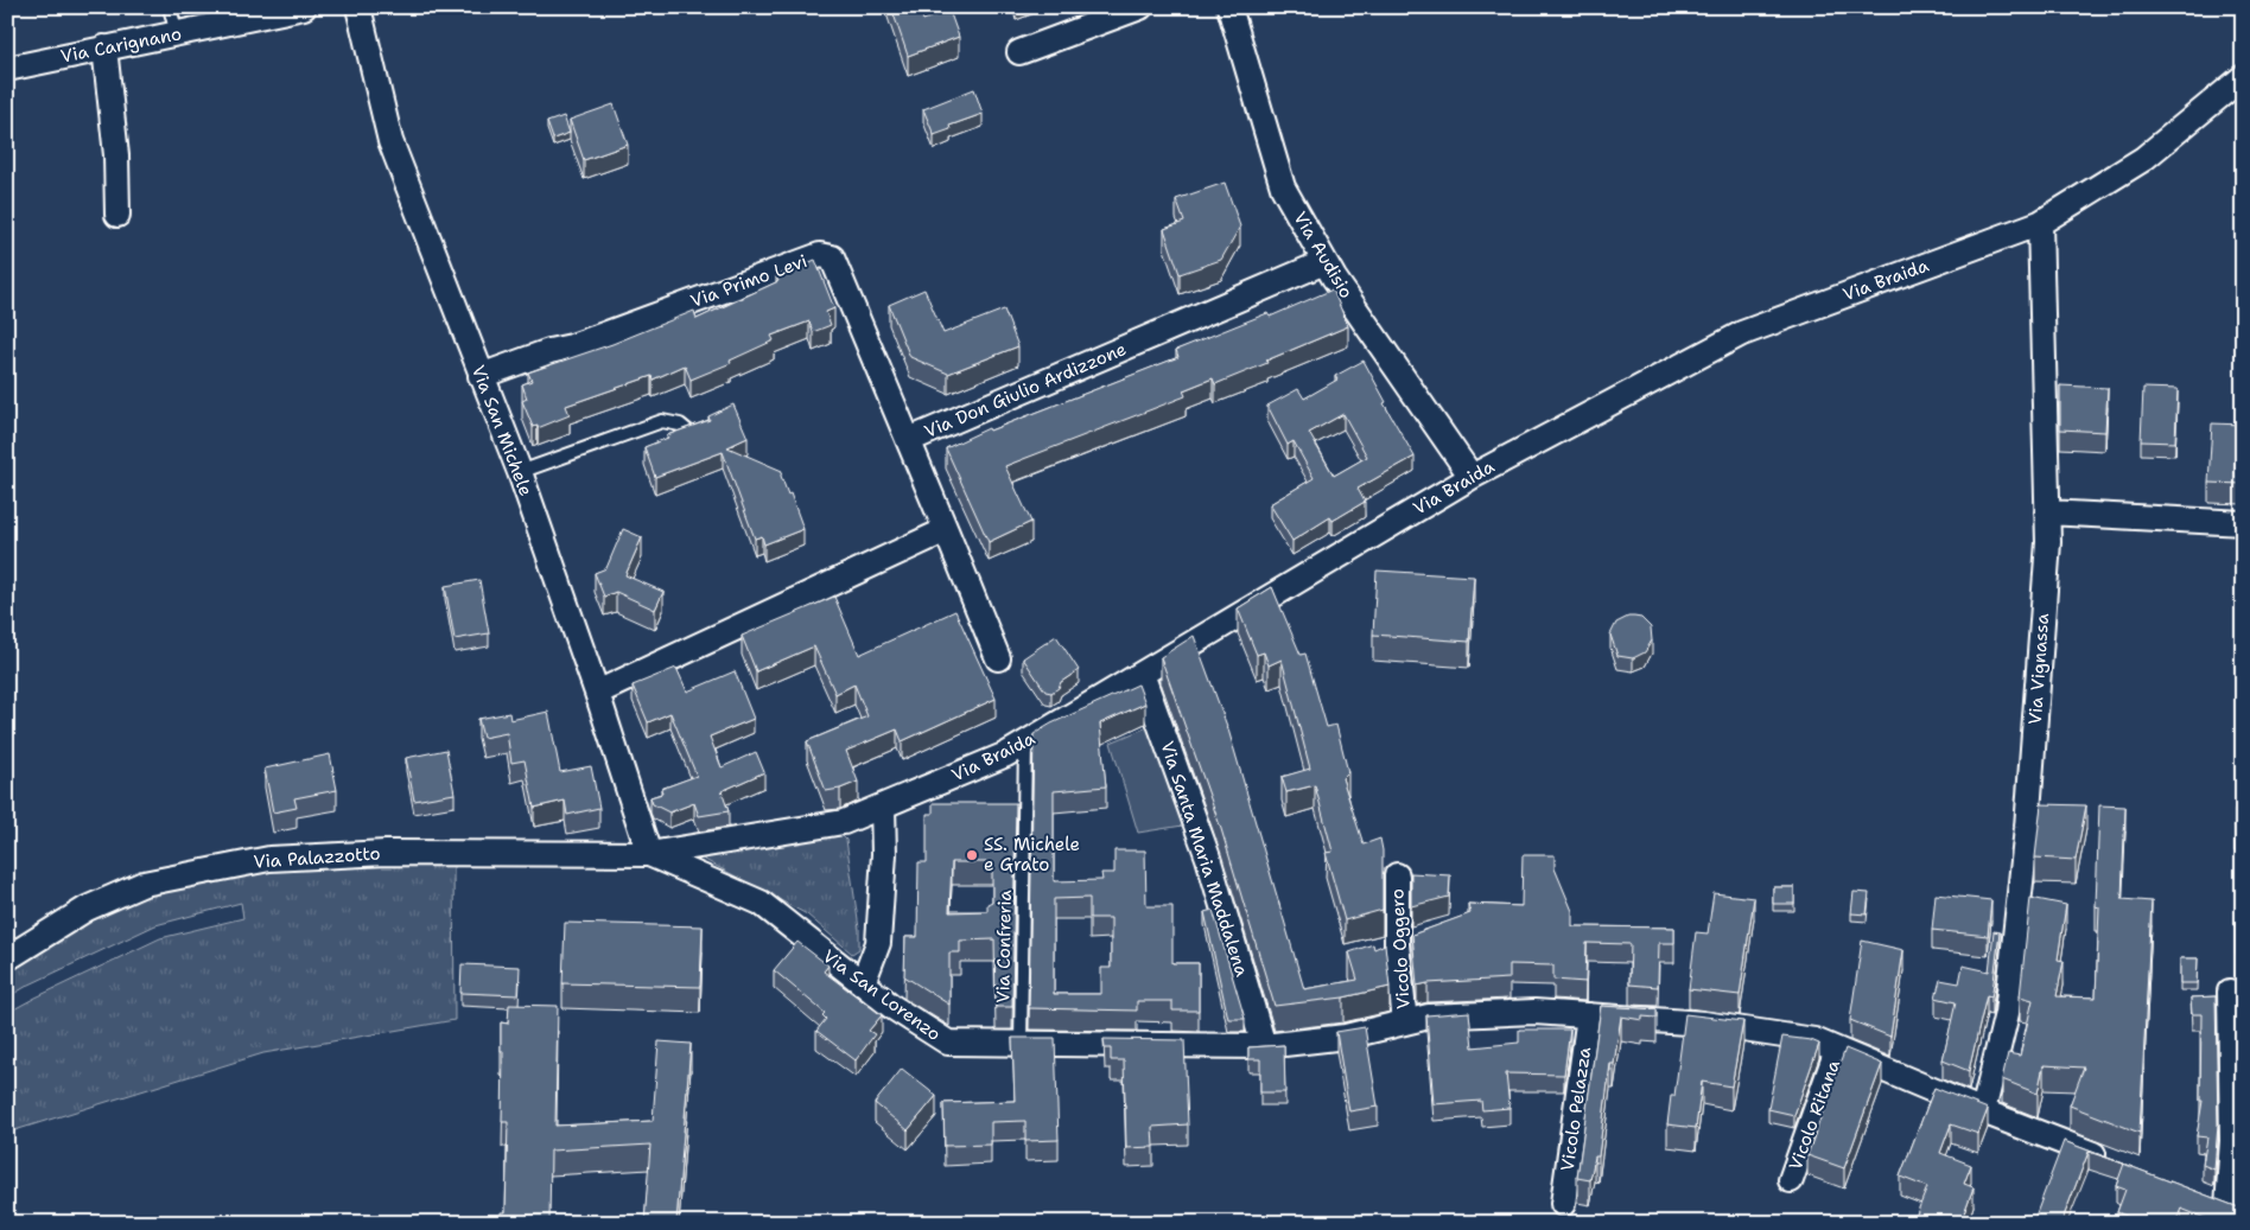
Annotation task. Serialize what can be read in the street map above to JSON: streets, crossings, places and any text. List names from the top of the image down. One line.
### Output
{"streets":{"street":["Via Carignano","Via Audisio","Via Braida","Via Primo Levi","Via Don Giulio Ardizzone","Via San Michele","Via Vignassa","Via Palazzotto","Via Santa Maria Maddalena","Vicolo Oggero","Via San Lorenzo","Vicolo Pelazza","Vicolo Ritana"],"lane":["Via Confreria"]},"crossings":[["Via Audisio","Via Braida"],["Via Audisio","Via Don Giulio Ardizzone"],["Via Braida","Via San Michele"],["Via Braida","Via Vignassa"],["Via Braida","Via Palazzotto"],["Via Braida","Via Santa Maria Maddalena"],["Via Braida","Via Confreria"],["Via Braida","Via San Lorenzo"],["Via Primo Levi","Via Don Giulio Ardizzone"],["Via Primo Levi","Via San Michele"],["Via San Michele","Via Palazzotto"],["Via San Michele","Via San Lorenzo"],["Via Vignassa","Via San Lorenzo"],["Via Palazzotto","Via San Lorenzo"],["Via Santa Maria Maddalena","Via San Lorenzo"],["Via Confreria","Via San Lorenzo"],["Vicolo Oggero","Via San Lorenzo"],["Via San Lorenzo","Vicolo Pelazza"],["Via San Lorenzo","Vicolo Ritana"]],"places":["SS. Michele e Grato"]}
